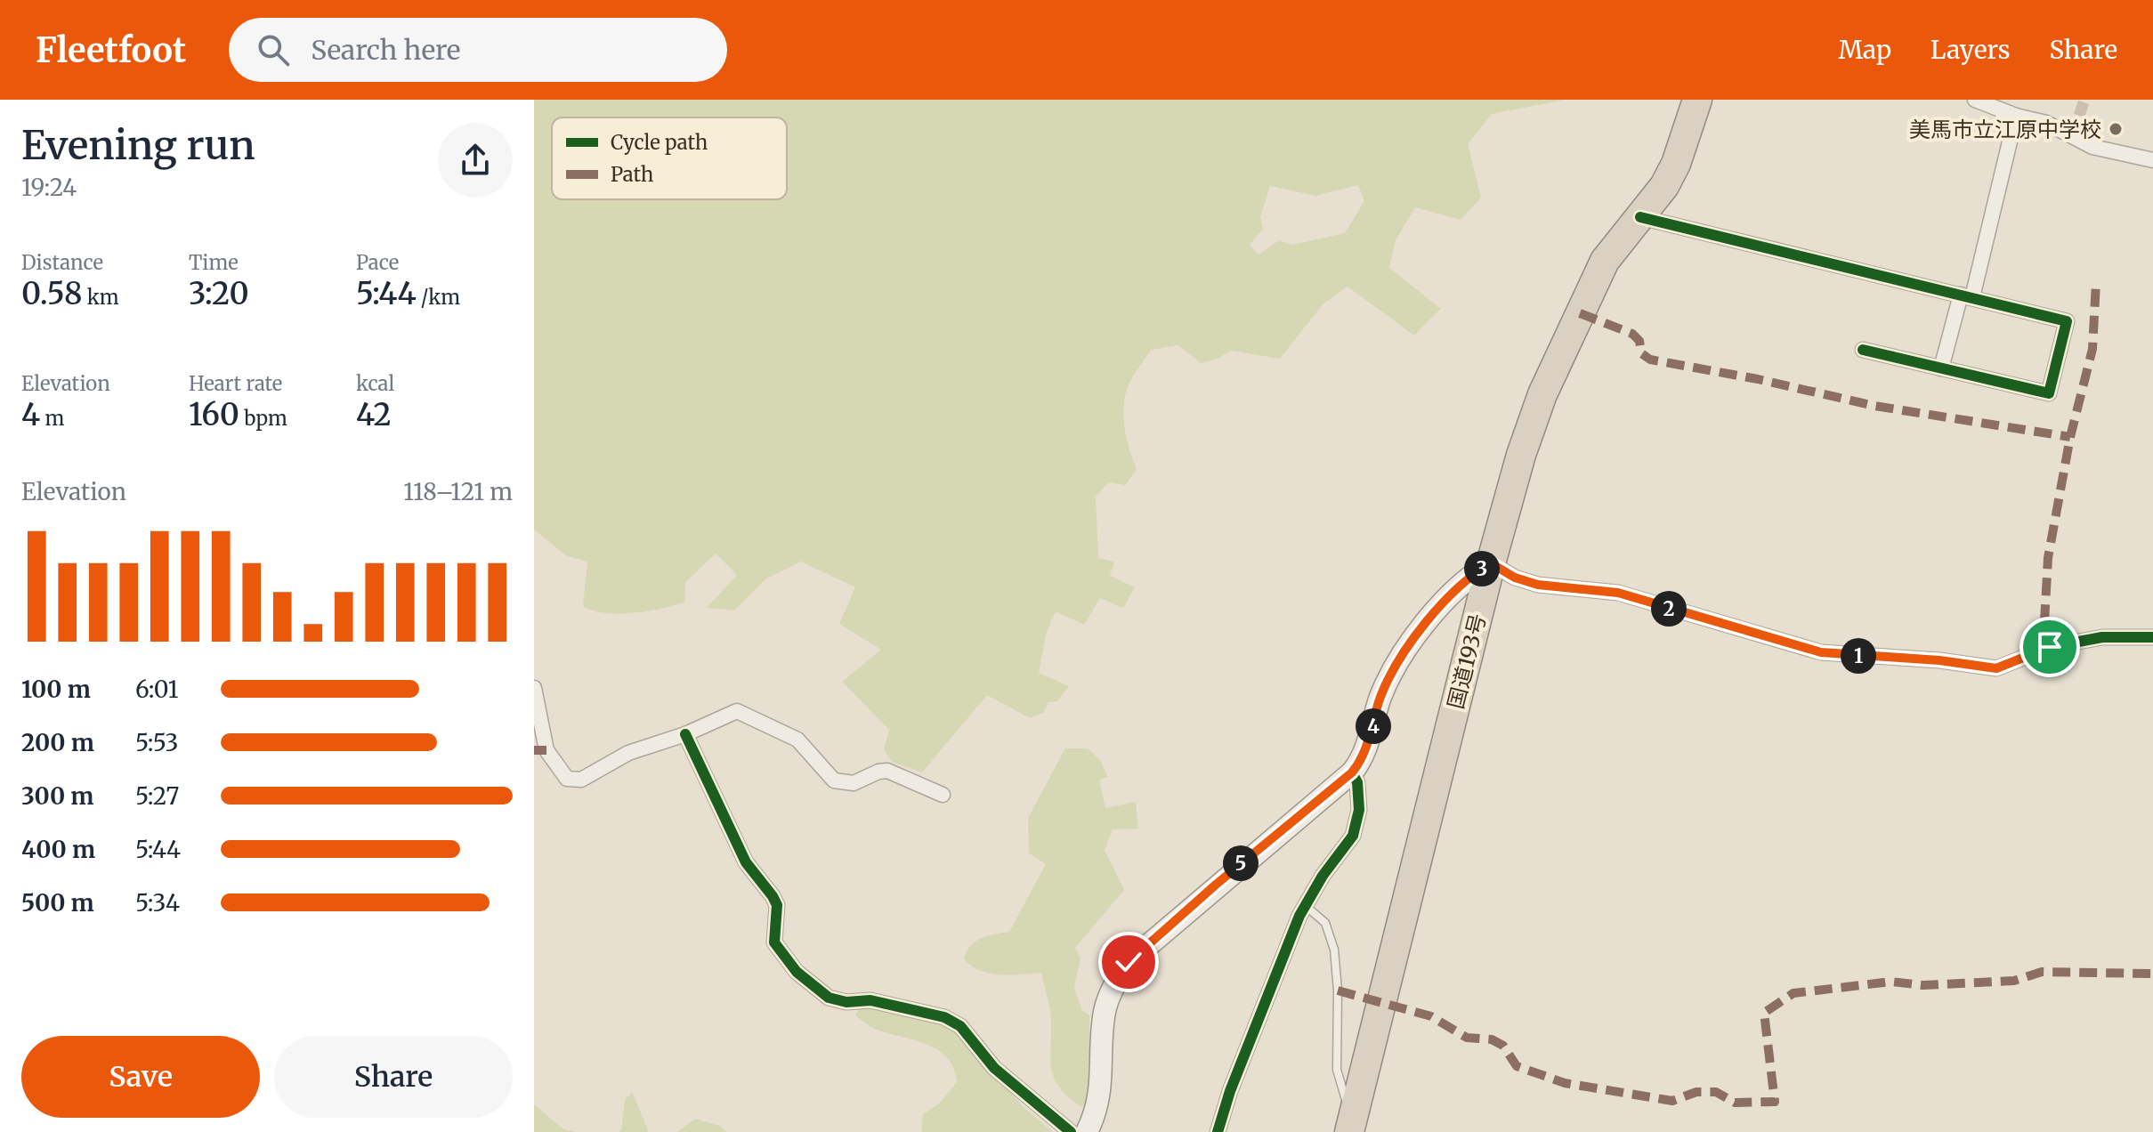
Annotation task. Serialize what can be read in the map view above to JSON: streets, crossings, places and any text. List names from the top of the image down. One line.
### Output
{"streets":{"highway":["国道193号"]},"places":["美馬市立江原中学校"],"legend":["Cycle path","Path"],"page":{"header":"Fleetfoot","search":"Search here","nav":["Map","Layers","Share"],"heading":["Evening run","19:24"],"stats":[["Distance","0.58 km"],["Time","3:20"],["Pace","5:44 /km"],["Elevation","4 m"],["Heart rate","160 bpm"],["kcal","42"]],"chart":["Elevation","118–121 m"],"pins":["3","2","1","4","5"],"list":[{"name":"100 m","note":"6:01"},{"name":"200 m","note":"5:53"},{"name":"300 m","note":"5:27"},{"name":"400 m","note":"5:44"},{"name":"500 m","note":"5:34"}],"buttons":["Save","Share"]}}
